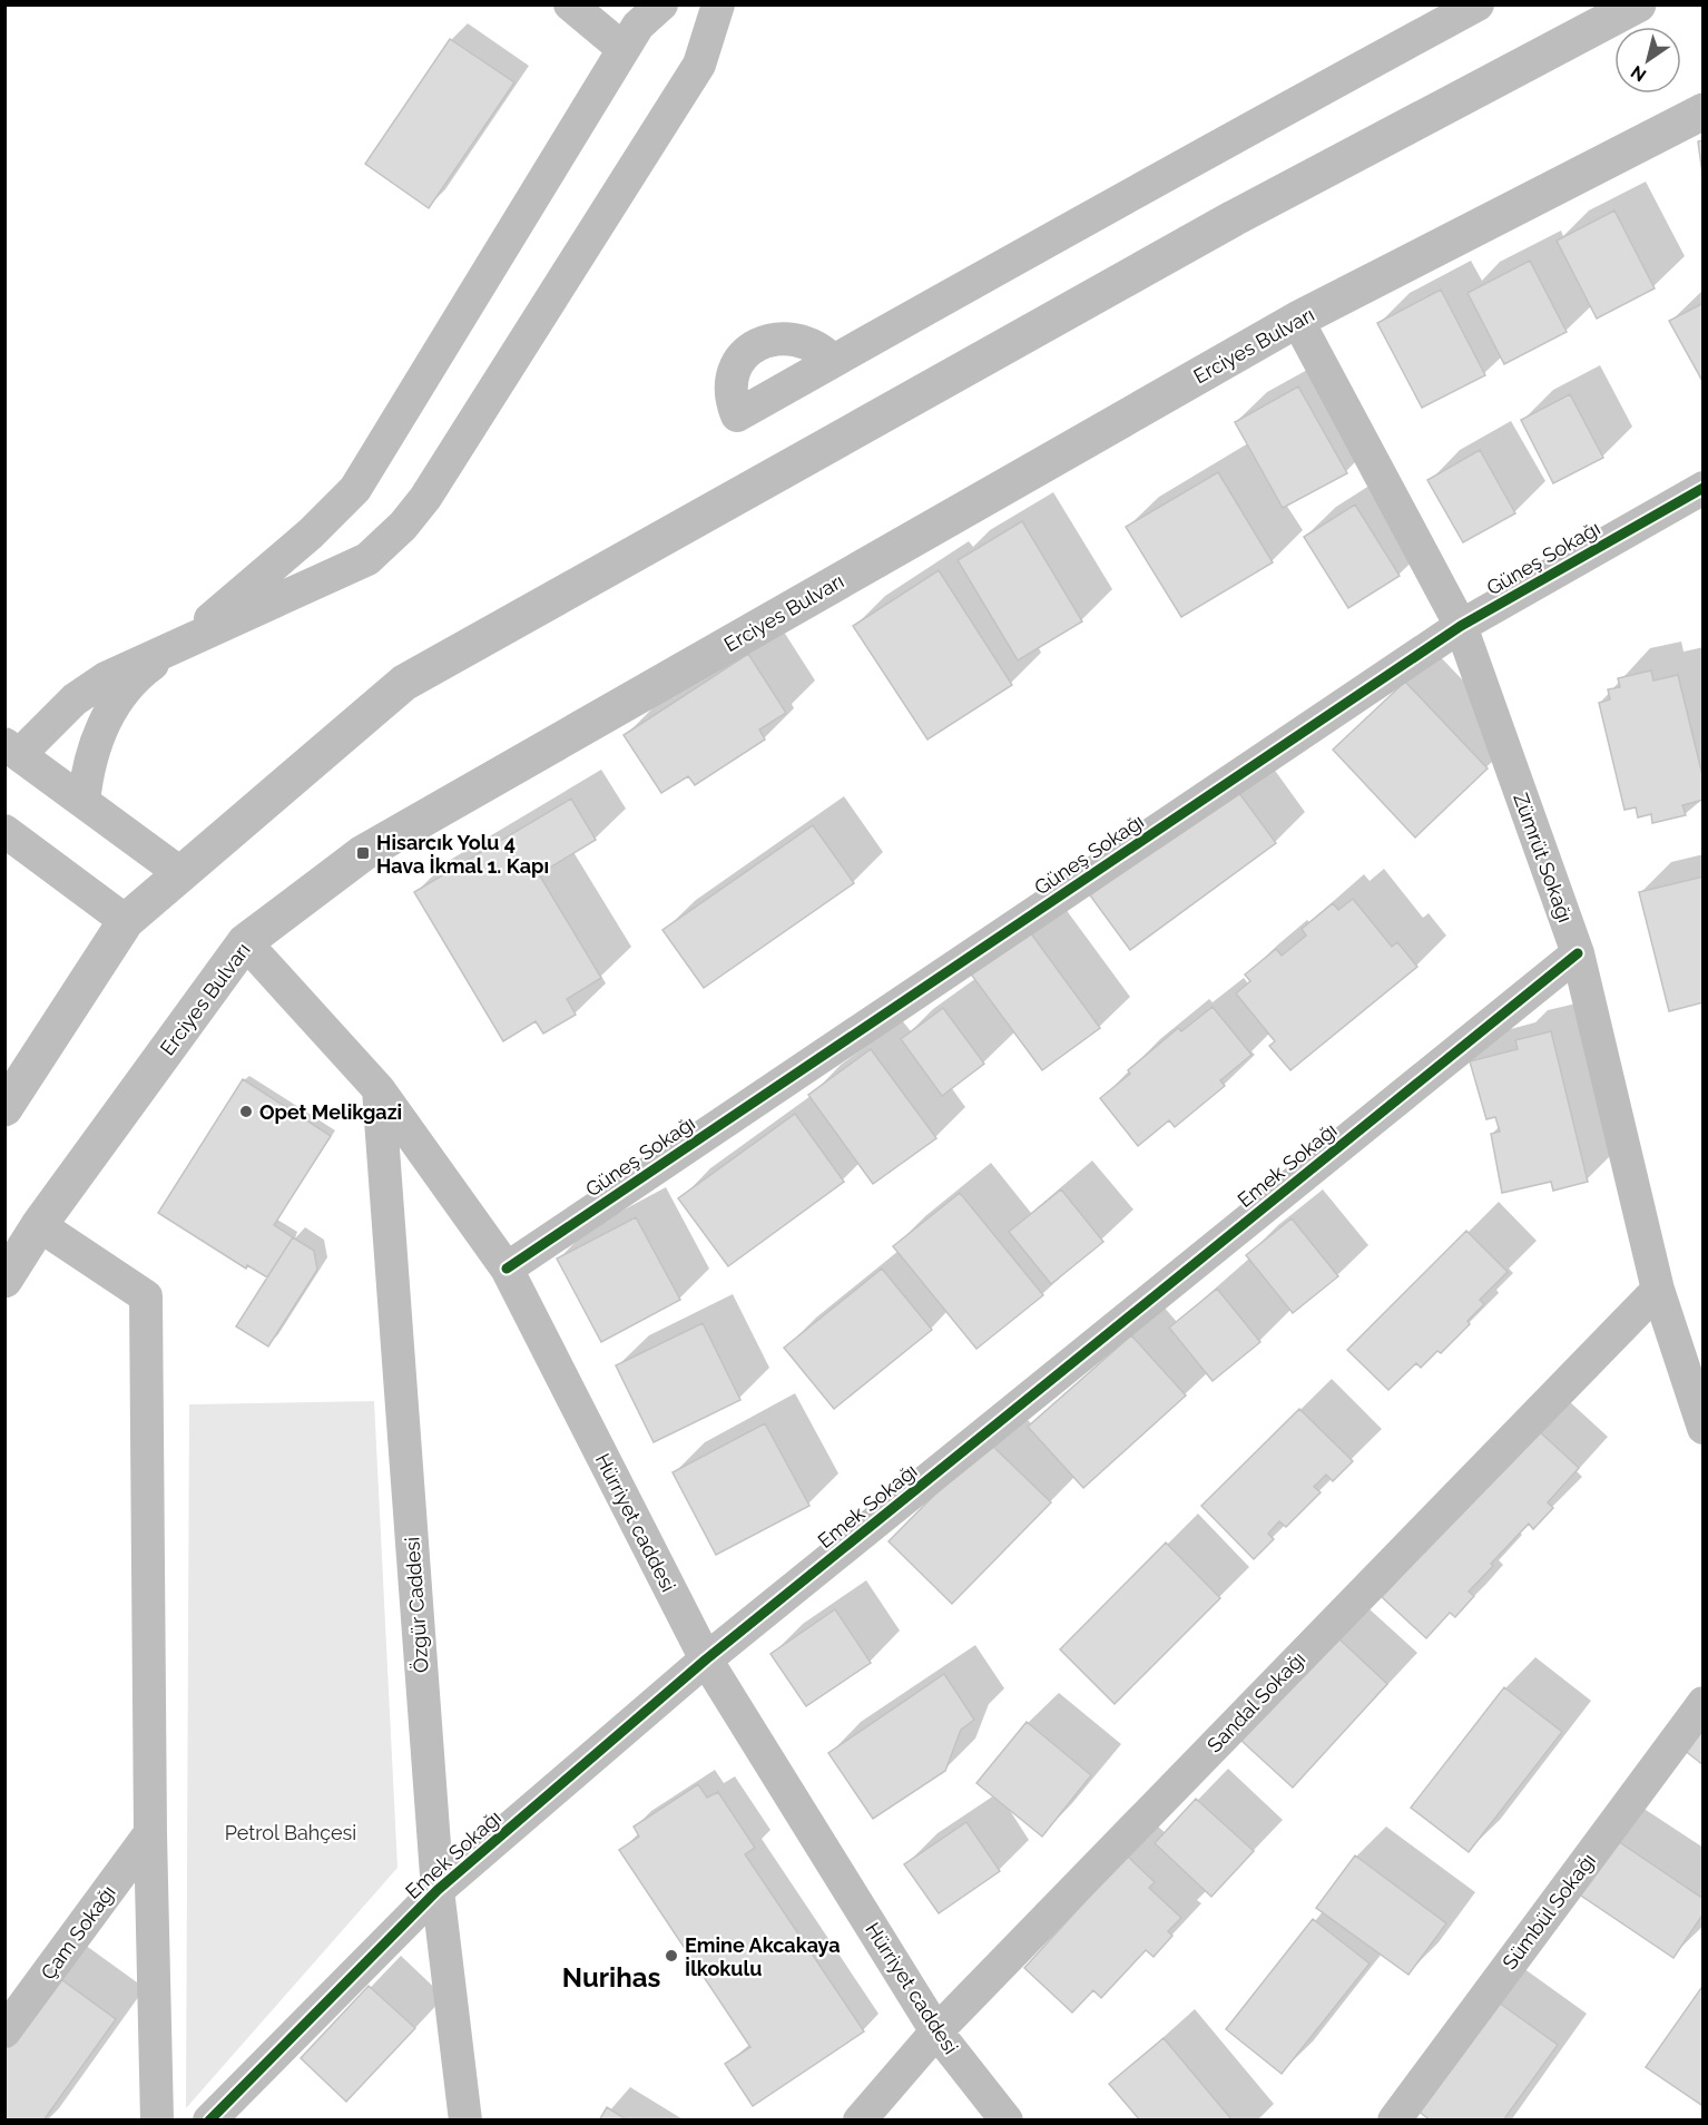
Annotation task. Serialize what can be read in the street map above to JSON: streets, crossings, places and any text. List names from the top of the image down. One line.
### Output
{"streets":{"highway":["Erciyes Bulvarı"],"street":["Güneş Sokağı","Zümrüt Sokağı","Emek Sokağı","Hürriyet caddesi","Özgür Caddesi","Sandal Sokağı","Sümbül Sokağı","Çam Sokağı"]},"crossings":[["Erciyes Bulvarı","Zümrüt Sokağı"],["Erciyes Bulvarı","Hürriyet caddesi"],["Güneş Sokağı","Zümrüt Sokağı"],["Güneş Sokağı","Hürriyet caddesi"],["Zümrüt Sokağı","Emek Sokağı"],["Zümrüt Sokağı","Sandal Sokağı"],["Emek Sokağı","Hürriyet caddesi"],["Emek Sokağı","Özgür Caddesi"],["Hürriyet caddesi","Özgür Caddesi"],["Hürriyet caddesi","Sandal Sokağı"]],"districts":["Nurihas"],"parks":["Petrol Bahçesi"],"places":{"transit":["Hisarcık Yolu 4 Hava İkmal 1. Kapı"],"other":["Opet Melikgazi","Emine Akcakaya İlkokulu"]},"north":"bottom left"}
